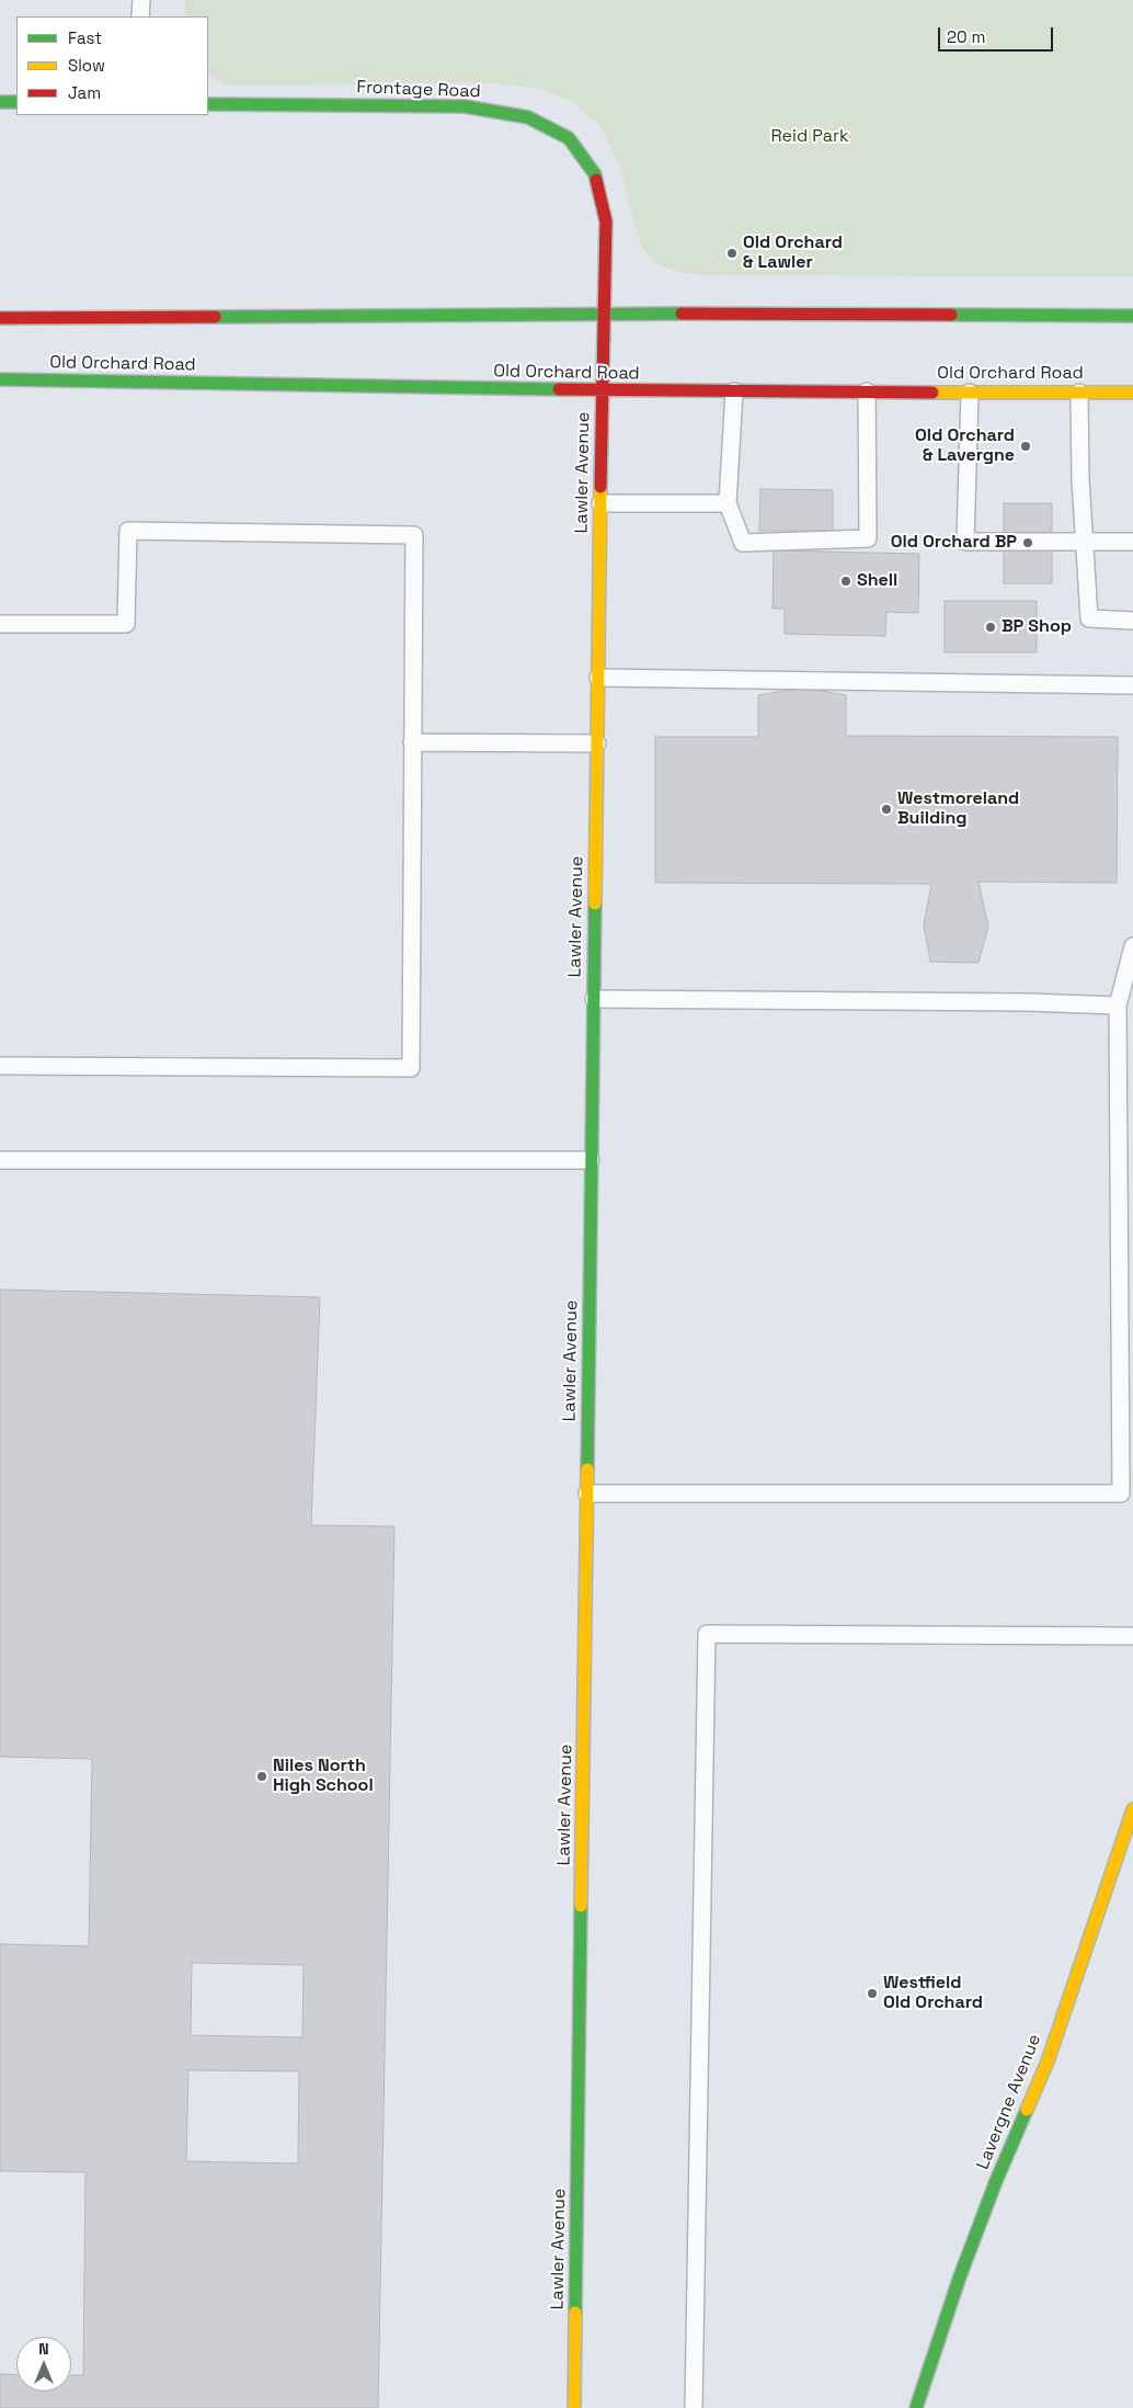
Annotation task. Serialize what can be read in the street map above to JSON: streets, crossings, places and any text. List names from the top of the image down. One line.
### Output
{"streets":{"street":["Frontage Road","Old Orchard Road","Lawler Avenue","Lavergne Avenue"]},"crossings":[["Frontage Road","Lawler Avenue"],["Old Orchard Road","Lawler Avenue"]],"parks":["Reid Park"],"places":["Old Orchard & Lawler","Old Orchard & Lavergne","Old Orchard BP","Shell","BP Shop","Westmoreland Building","Niles North High School","Westfield Old Orchard"],"legend":["Fast","Slow","Jam"],"scale_bar":"20 m","north":"top"}
